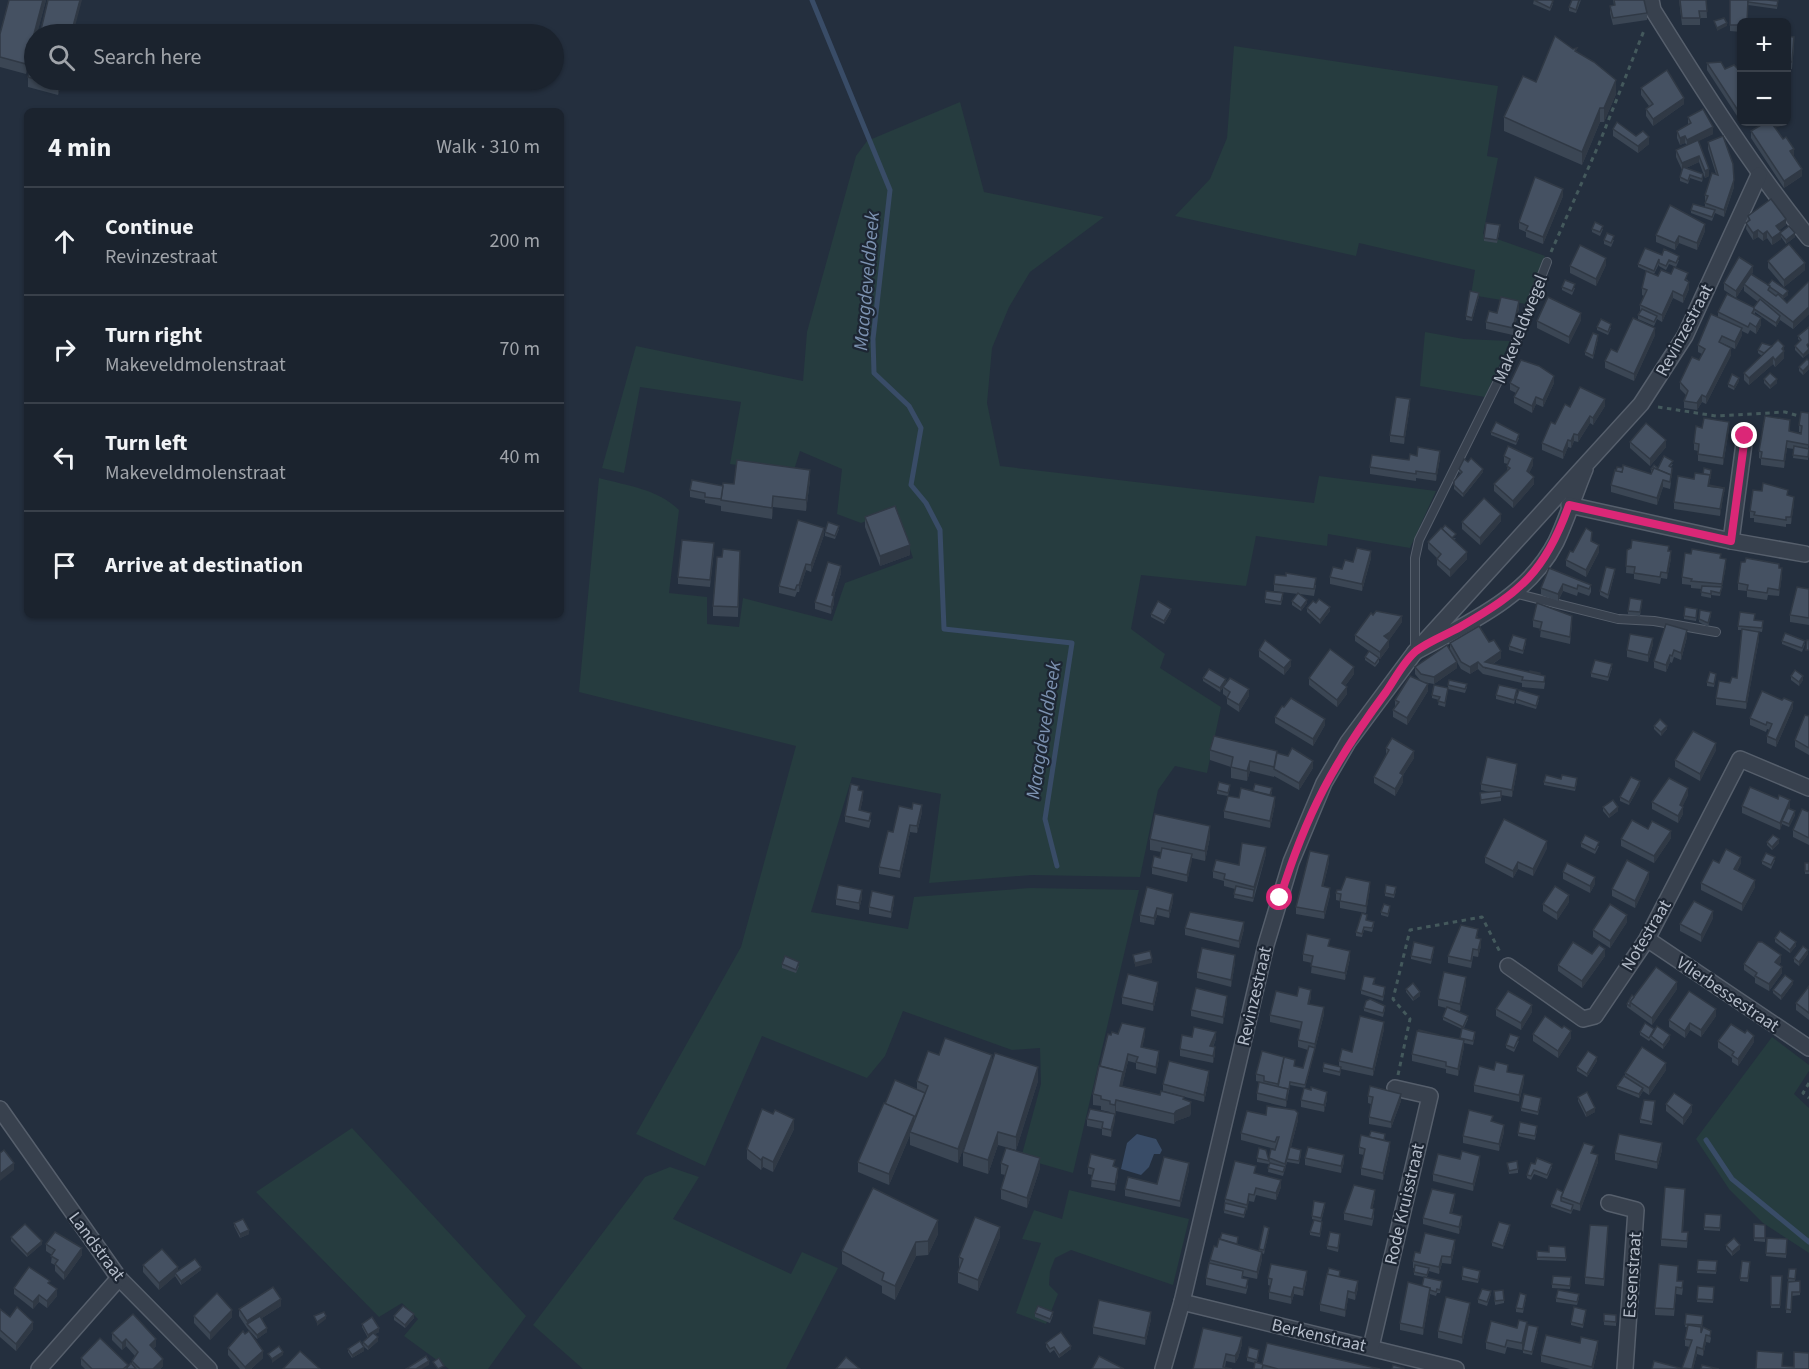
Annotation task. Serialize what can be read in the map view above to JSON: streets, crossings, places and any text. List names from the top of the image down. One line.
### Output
{"streets":{"street":["Revinzestraat","Notestraat","Vlierbessestraat","Rode Kruisstraat","Landstraat","Essenstraat","Berkenstraat"],"lane":["Makeveldwegel"]},"crossings":[["Makeveldwegel","Revinzestraat"],["Revinzestraat","Berkenstraat"],["Notestraat","Vlierbessestraat"],["Rode Kruisstraat","Berkenstraat"]],"water":["Maagdeveldbeek"],"page":{"map_buttons":["+","−"],"search":"Search here","heading":["4 min","Walk · 310 m"],"list":[["Continue","Revinzestraat","200 m"],["Turn right","Makeveldmolenstraat","70 m"],["Turn left","Makeveldmolenstraat","40 m"],"Arrive at destination"]}}
